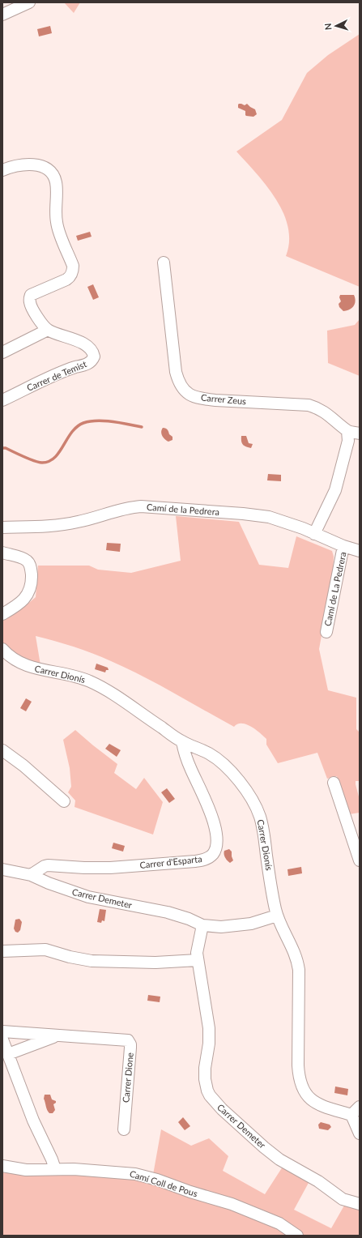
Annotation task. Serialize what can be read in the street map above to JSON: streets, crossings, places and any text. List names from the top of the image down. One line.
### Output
{"streets":{"street":["Carrer de Temist","Carrer Zeus","Camí de la Pedrera","Camí de La Pedrera","Carrer Dionís","Carrer d'Esparta","Carrer Demeter","Carrer Dione","Camí Coll de Pous"]},"crossings":[["Camí de la Pedrera","Camí de La Pedrera"],["Carrer Dionís","Carrer d'Esparta"],["Carrer Dionís","Carrer Demeter"],["Carrer d'Esparta","Carrer Demeter"]],"north":"left"}
